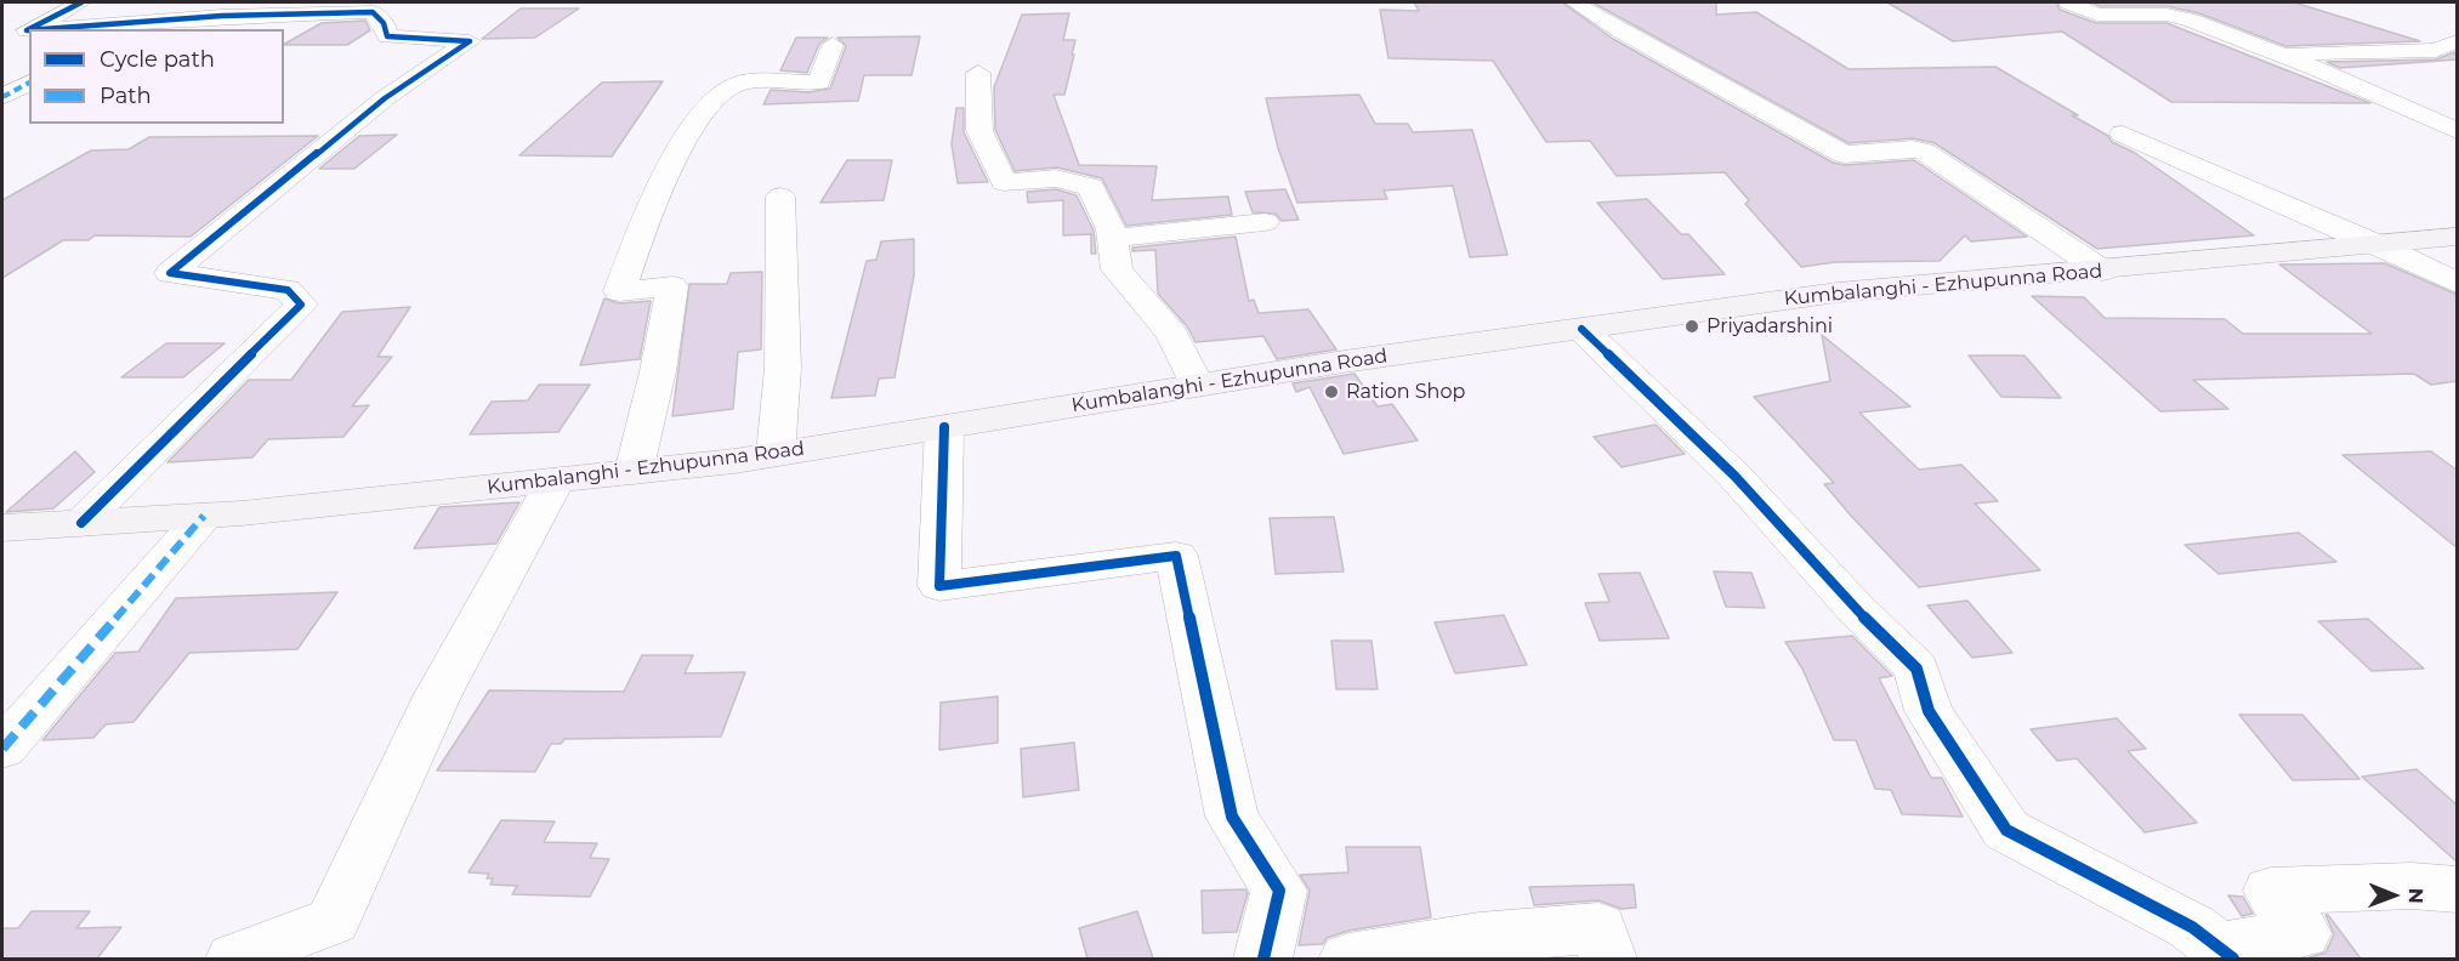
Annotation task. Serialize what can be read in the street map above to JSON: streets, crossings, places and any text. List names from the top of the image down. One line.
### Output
{"streets":{"main road":["Kumbalanghi - Ezhupunna Road"]},"places":["Priyadarshini","Ration Shop"],"legend":["Cycle path","Path"],"north":"right"}
